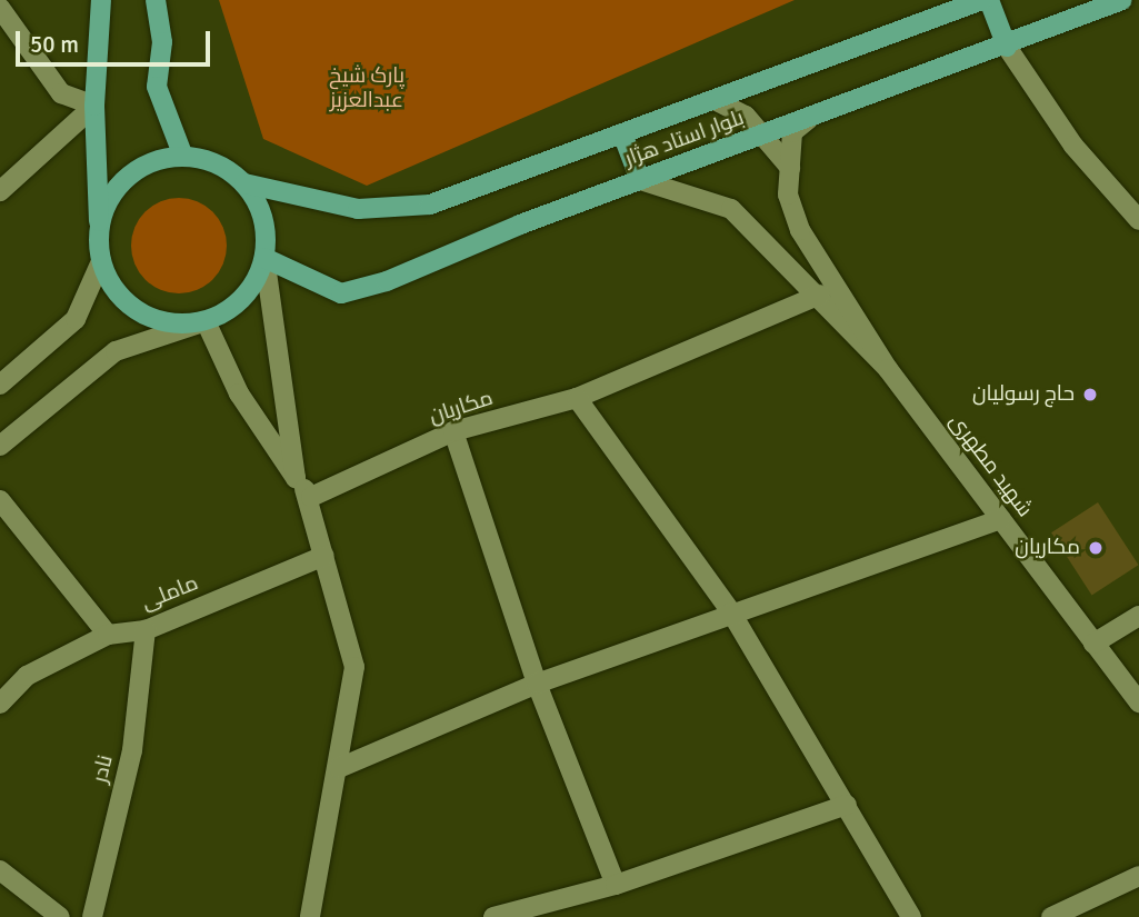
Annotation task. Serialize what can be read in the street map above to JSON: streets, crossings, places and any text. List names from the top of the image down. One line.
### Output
{"streets":{"main road":["بلوار استاد هژار"],"street":["مکاریان","شهید مطهری","ماملی","نادر"]},"crossings":[["ماملی","نادر"]],"parks":["پارک شیخ عبدالعزیز"],"places":["حاج رسولیان","مکاریان"],"scale_bar":"50 m"}
